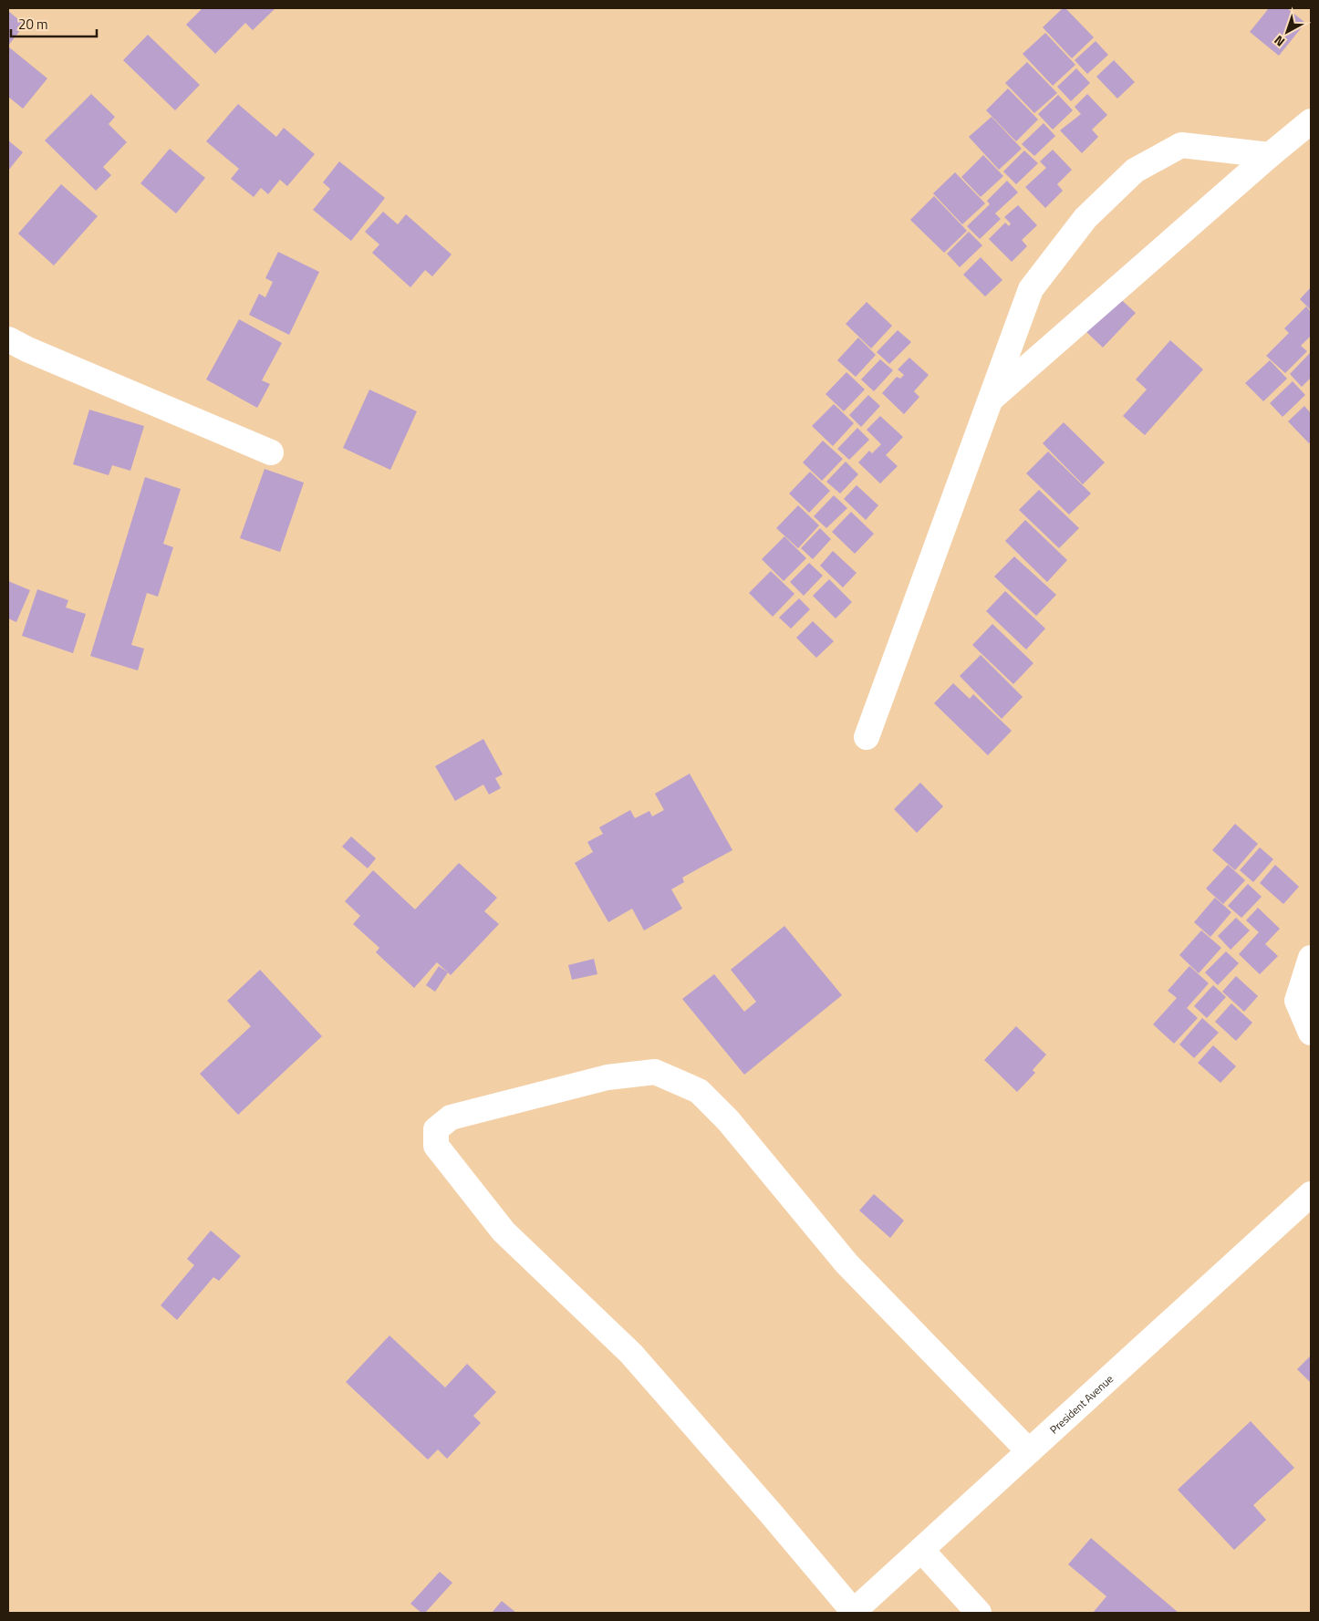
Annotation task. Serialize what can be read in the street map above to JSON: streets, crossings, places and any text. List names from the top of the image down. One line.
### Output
{"streets":{"street":["President Avenue"]},"scale_bar":"20 m","north":"bottom left"}
